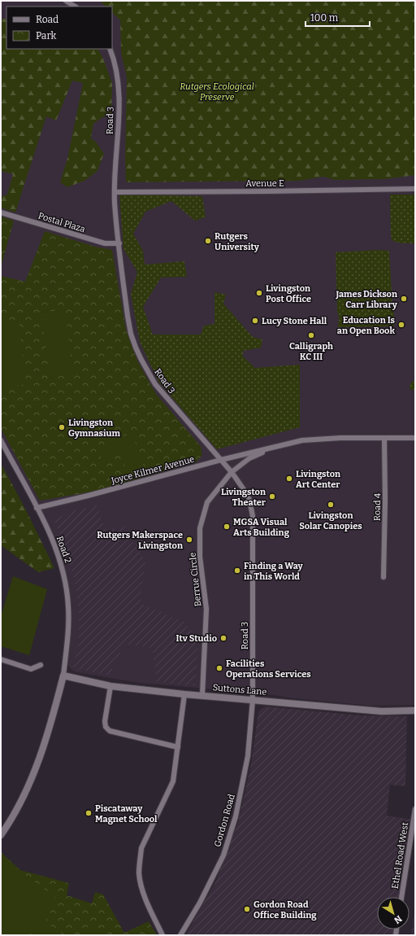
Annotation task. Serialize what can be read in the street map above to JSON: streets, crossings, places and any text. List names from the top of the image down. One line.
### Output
{"streets":{"street":["Road 3","Avenue E","Postal Plaza","Joyce Kilmer Avenue","Road 4","Road 2","Berrue Circle","Suttons Lane","Gordon Road","Ethel Road West"]},"crossings":[["Road 3","Avenue E"],["Road 3","Postal Plaza"],["Road 3","Joyce Kilmer Avenue"],["Road 3","Berrue Circle"],["Road 3","Suttons Lane"],["Road 3","Gordon Road"],["Joyce Kilmer Avenue","Road 4"],["Joyce Kilmer Avenue","Road 2"],["Joyce Kilmer Avenue","Berrue Circle"],["Road 2","Suttons Lane"],["Berrue Circle","Suttons Lane"],["Suttons Lane","Gordon Road"]],"parks":["Rutgers Ecological Preserve"],"places":["Rutgers University","Livingston Post Office","James Dickson Carr Library","Lucy Stone Hall","Education Is an Open Book","Calligraph KC III","Livingston Gymnasium","Livingston Art Center","Livingston Theater","Livingston Solar Canopies","MGSA Visual Arts Building","Rutgers Makerspace Livingston","Finding a Way in This World","Itv Studio","Facilities Operations Services","Piscataway Magnet School","Gordon Road Office Building"],"legend":["Road","Park"],"scale_bar":"100 m","north":"bottom right"}
